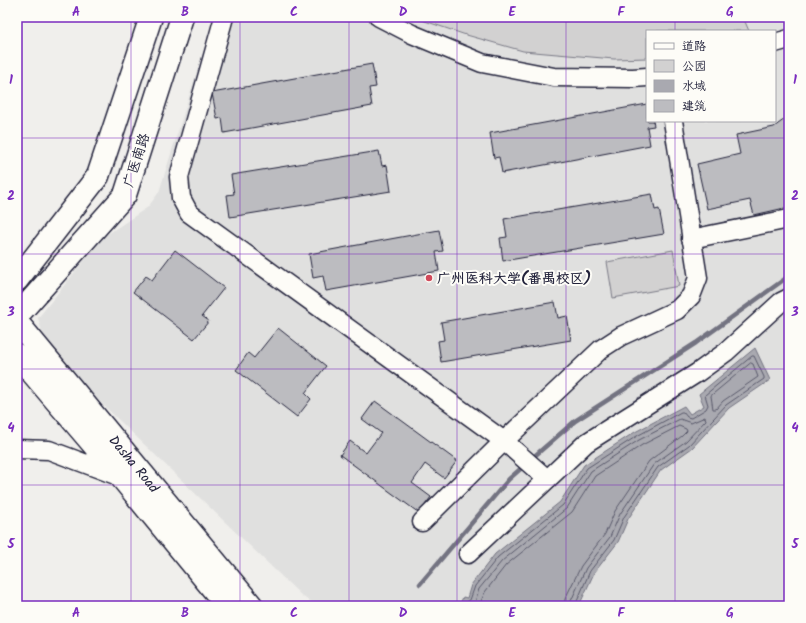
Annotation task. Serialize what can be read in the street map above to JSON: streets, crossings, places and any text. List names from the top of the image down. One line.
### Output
{"streets":{"street":["广医南路","Dasha Road"]},"places":["广州医科大学(番禺校区)"],"legend":["道路","公园","水域","建筑"],"grid":{"columns":["A","B","C","D","E","F","G"],"rows":["1","2","3","4","5"]}}
